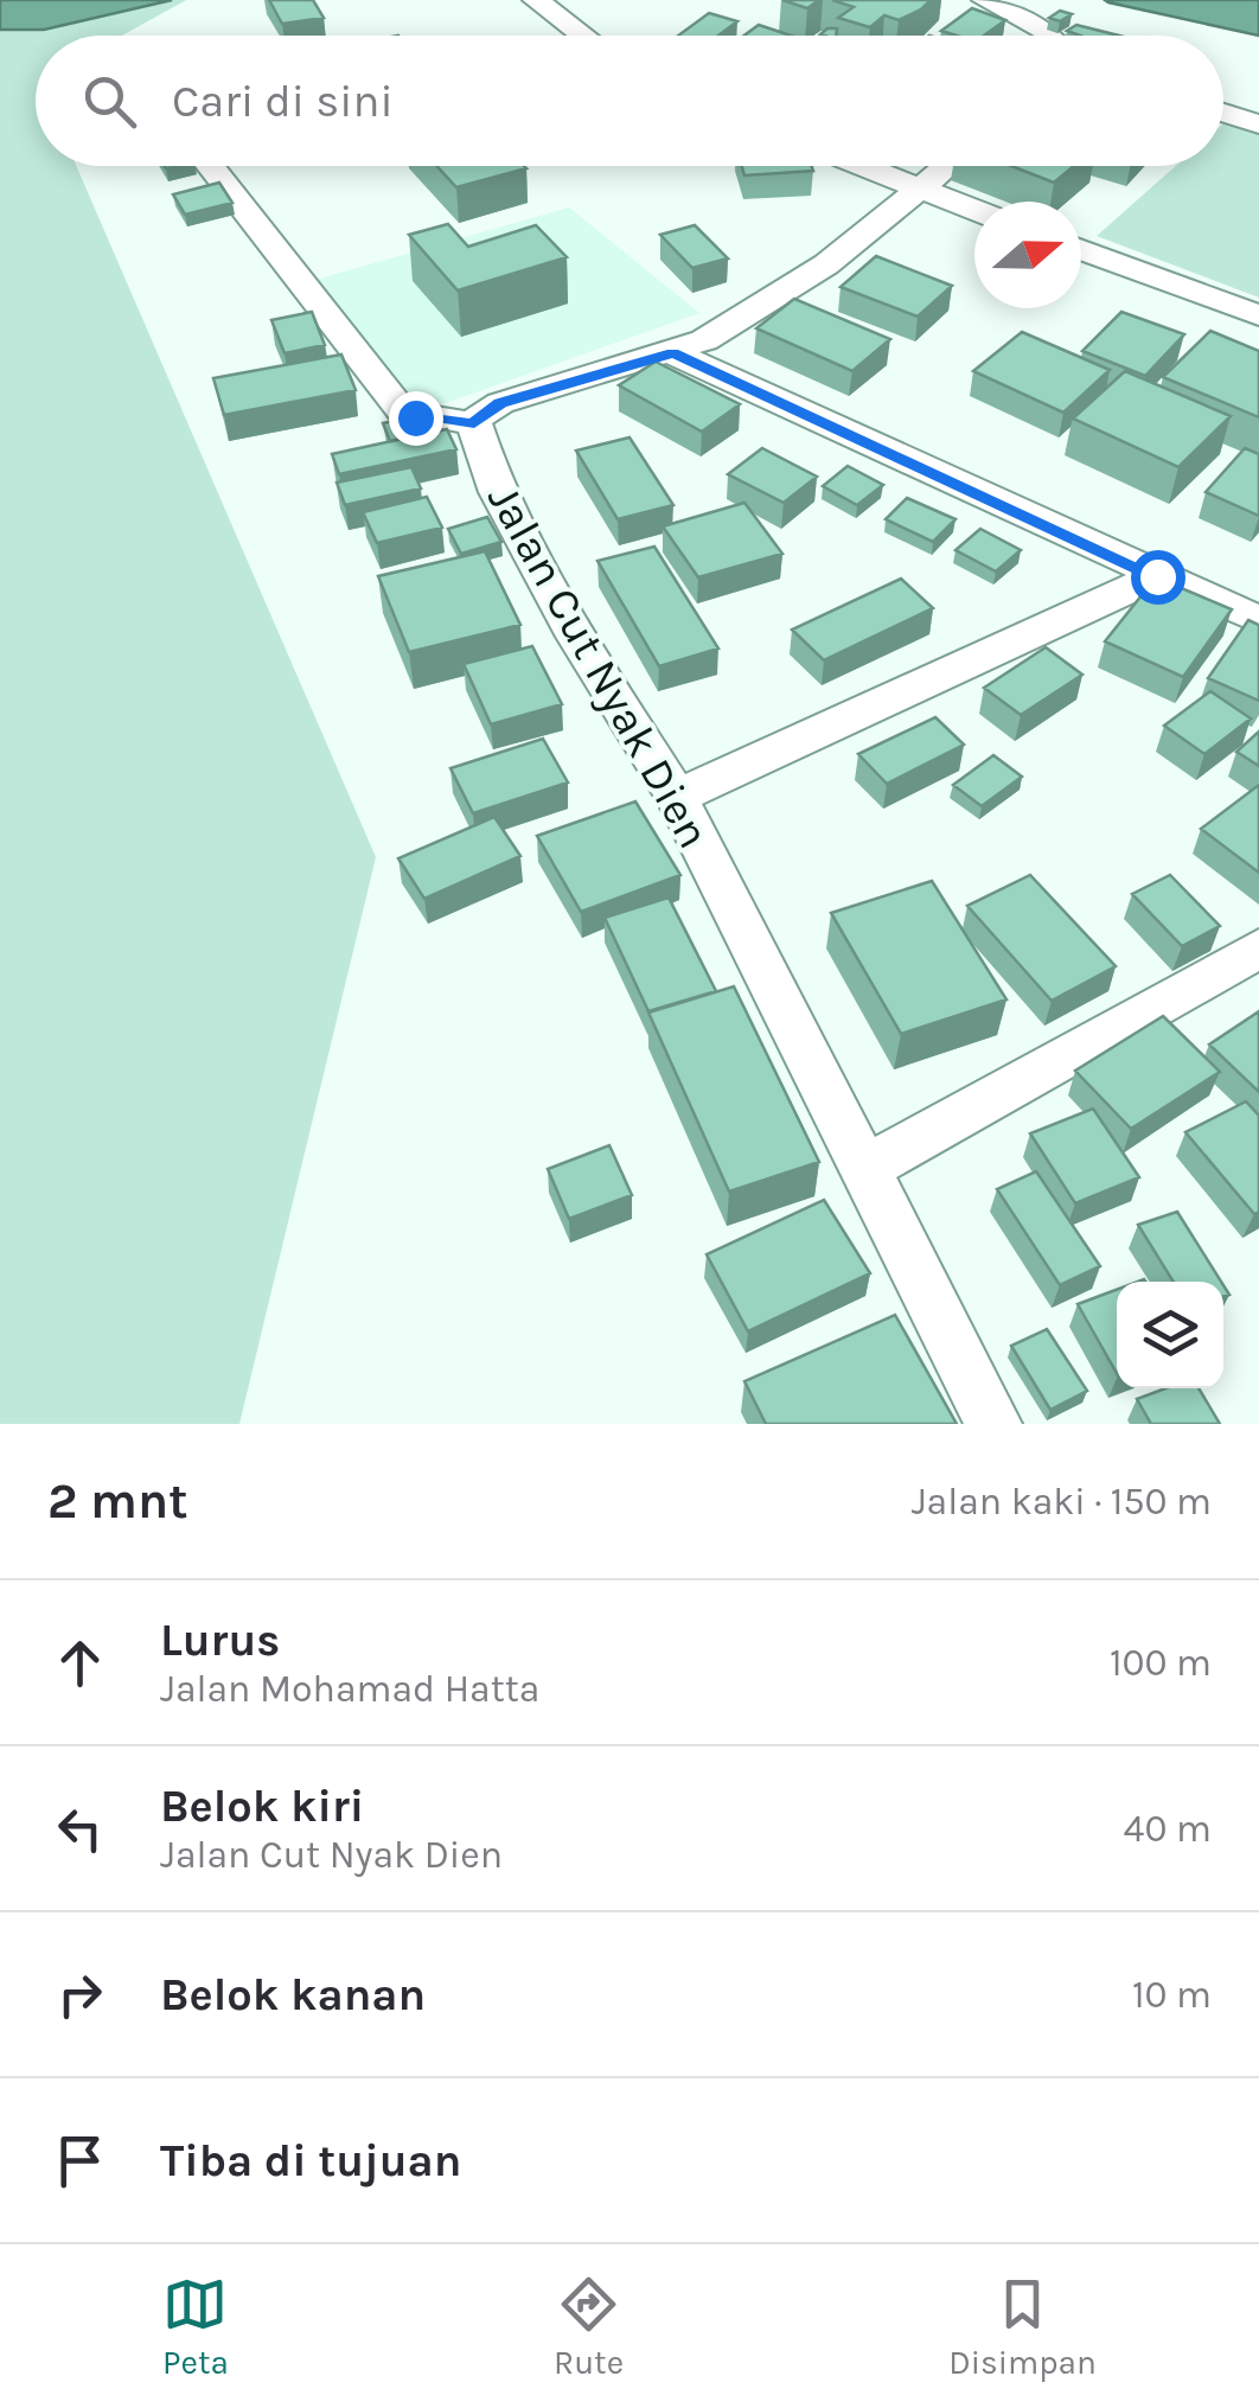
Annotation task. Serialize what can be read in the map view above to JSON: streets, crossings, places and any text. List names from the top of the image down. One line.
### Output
{"streets":{"street":["Jalan Cut Nyak Dien"]},"north":"right","page":{"search":"Cari di sini","heading":["2 mnt","Jalan kaki · 150 m"],"list":[["Lurus","Jalan Mohamad Hatta","100 m"],["Belok kiri","Jalan Cut Nyak Dien","40 m"],["Belok kanan","10 m"],"Tiba di tujuan"],"nav":["Peta","Rute","Disimpan"]}}
